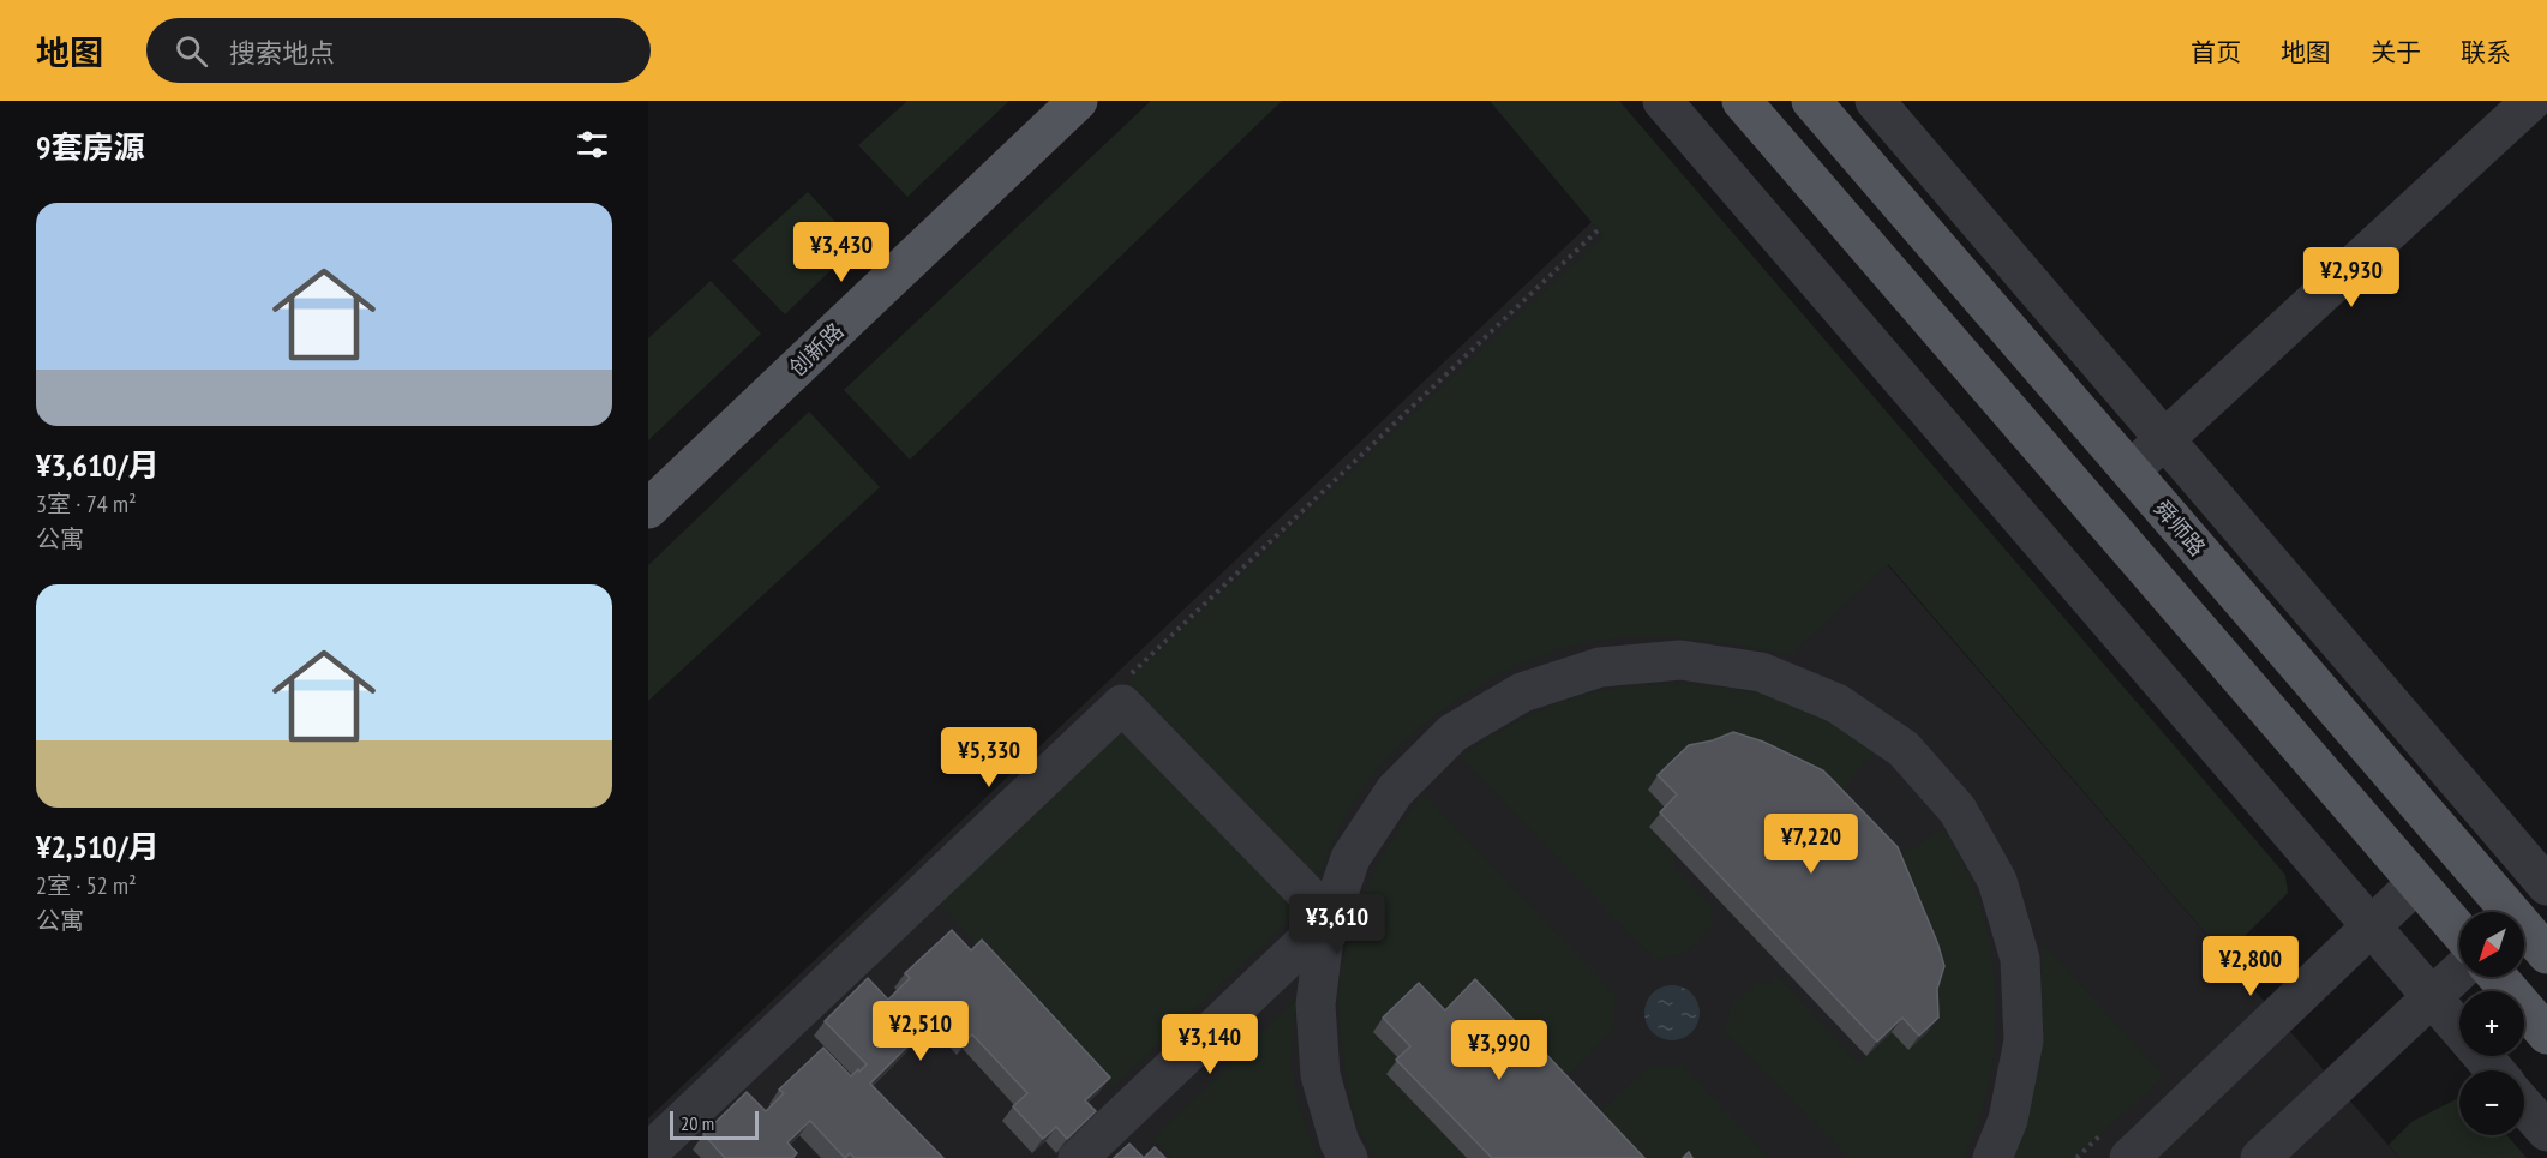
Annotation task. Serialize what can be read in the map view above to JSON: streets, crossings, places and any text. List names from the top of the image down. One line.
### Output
{"streets":{"main road":["创新路","舜师路"]},"scale_bar":"20 m","north":"bottom left","page":{"header":"地图","search":"搜索地点","nav":["首页","地图","关于","联系"],"heading":"9套房源","list":[{"name":"¥3,610/月","note":"3室 · 74 m² · 公寓"},{"name":"¥2,510/月","note":"2室 · 52 m² · 公寓"}],"price":["¥3,430","¥2,930","¥5,330","¥7,220","¥3,610","¥2,800","¥2,510","¥3,140","¥3,990"],"map_buttons":["+","−"],"scale":"20 m"}}
